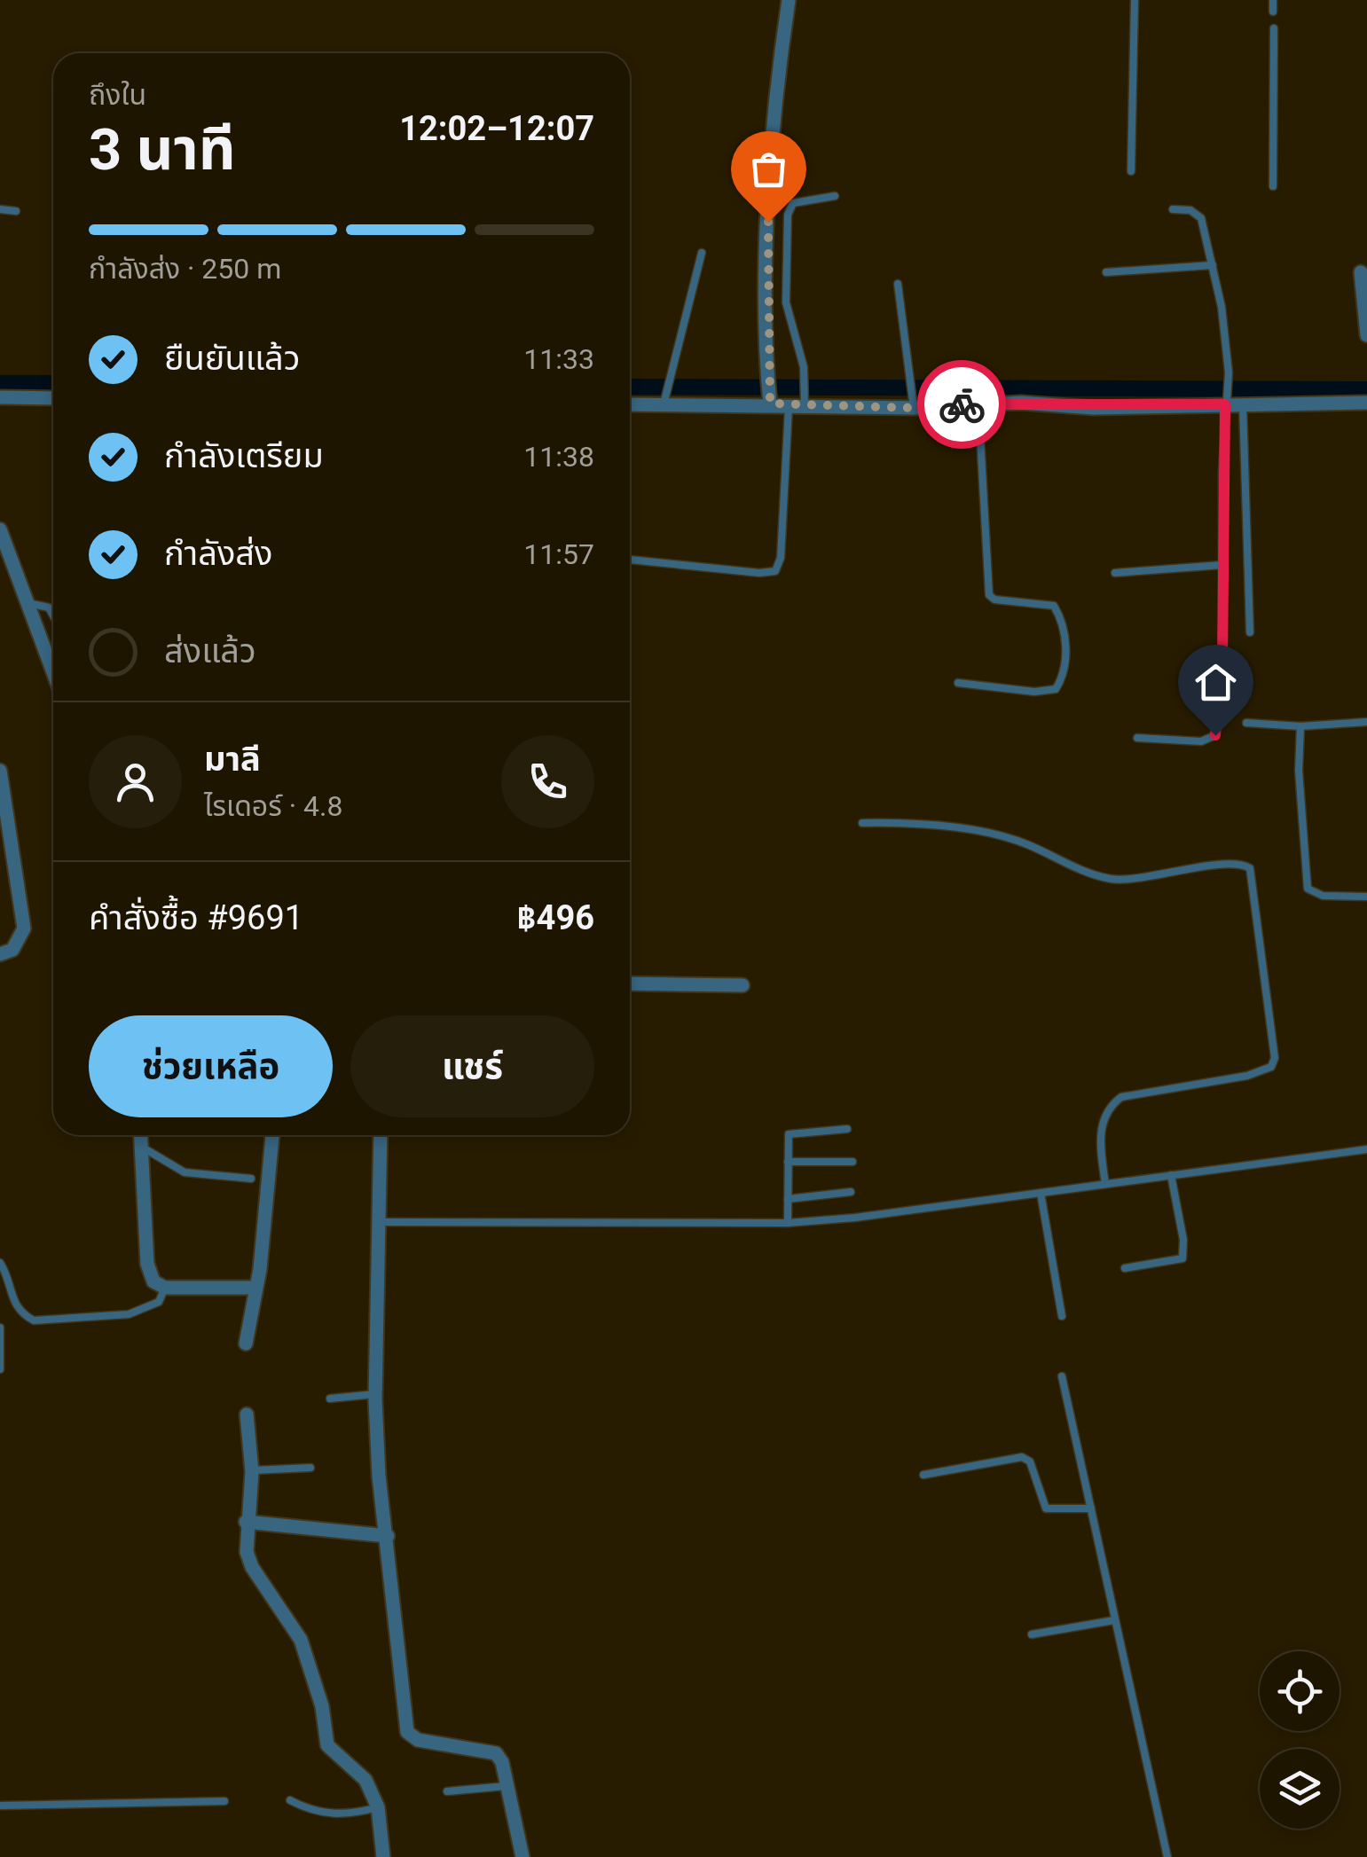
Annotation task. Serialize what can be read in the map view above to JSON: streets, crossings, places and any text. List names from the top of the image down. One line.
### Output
{"page":{"heading":["3 นาที","ถึงใน","12:02–12:07"],"panel":["มาลี","ไรเดอร์ · 4.8","คำสั่งซื้อ #9691","฿496"],"bar":"กำลังส่ง · 250 m","list":[["ยืนยันแล้ว","11:33"],["กำลังเตรียม","11:38"],["กำลังส่ง","11:57"],"ส่งแล้ว"],"buttons":["ช่วยเหลือ","แชร์"]}}
